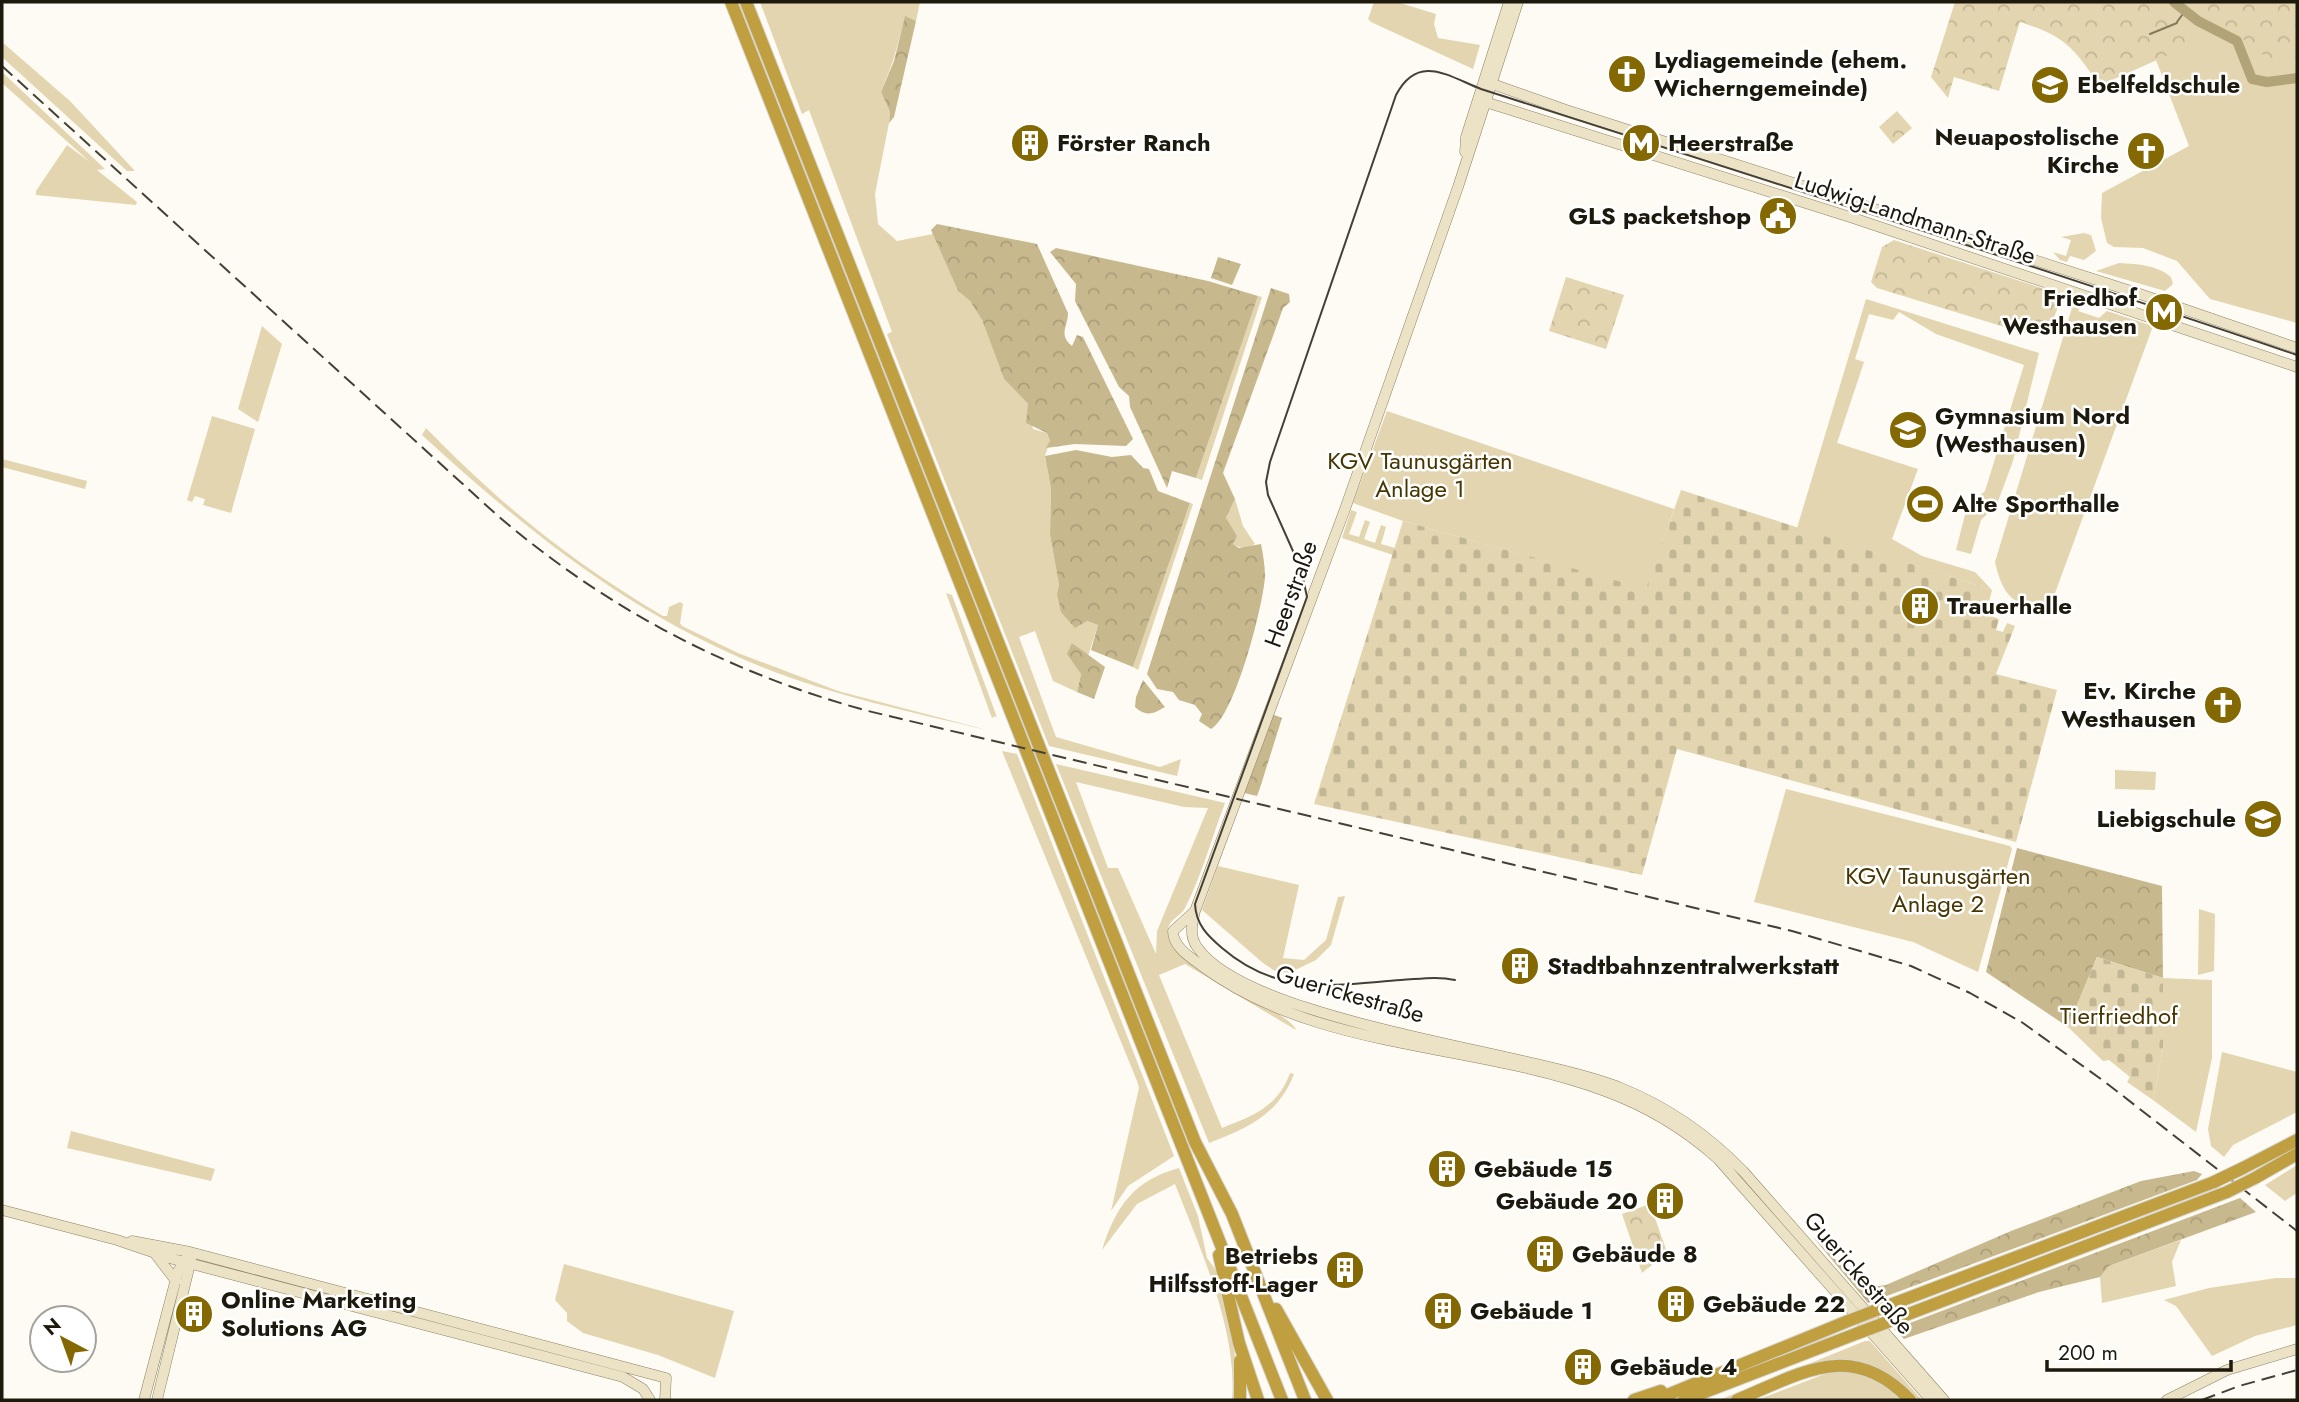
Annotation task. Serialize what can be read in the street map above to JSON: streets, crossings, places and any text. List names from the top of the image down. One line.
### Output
{"streets":{"main road":["Ludwig-Landmann-Straße","Heerstraße","Guerickestraße"]},"crossings":[["Ludwig-Landmann-Straße","Heerstraße"],["Heerstraße","Guerickestraße"]],"parks":["KGV Taunusgärten Anlage 1","KGV Taunusgärten Anlage 2","Tierfriedhof"],"places":{"church":["Lydiagemeinde (ehem. Wicherngemeinde)","Neuapostolische Kirche","Ev. Kirche Westhausen"],"school or university":["Ebelfeldschule","Gymnasium Nord (Westhausen)","Liebigschule"],"building":["Förster Ranch","Trauerhalle","Stadtbahnzentralwerkstatt","Gebäude 15","Gebäude 20","Gebäude 8","Betriebs Hilfsstoff-Lager","Gebäude 22","Gebäude 1","Online Marketing Solutions AG","Gebäude 4"],"metro station":["Heerstraße","Friedhof Westhausen"],"public building":["GLS packetshop"],"sports":["Alte Sporthalle"]},"scale_bar":"200 m","north":"top left"}
